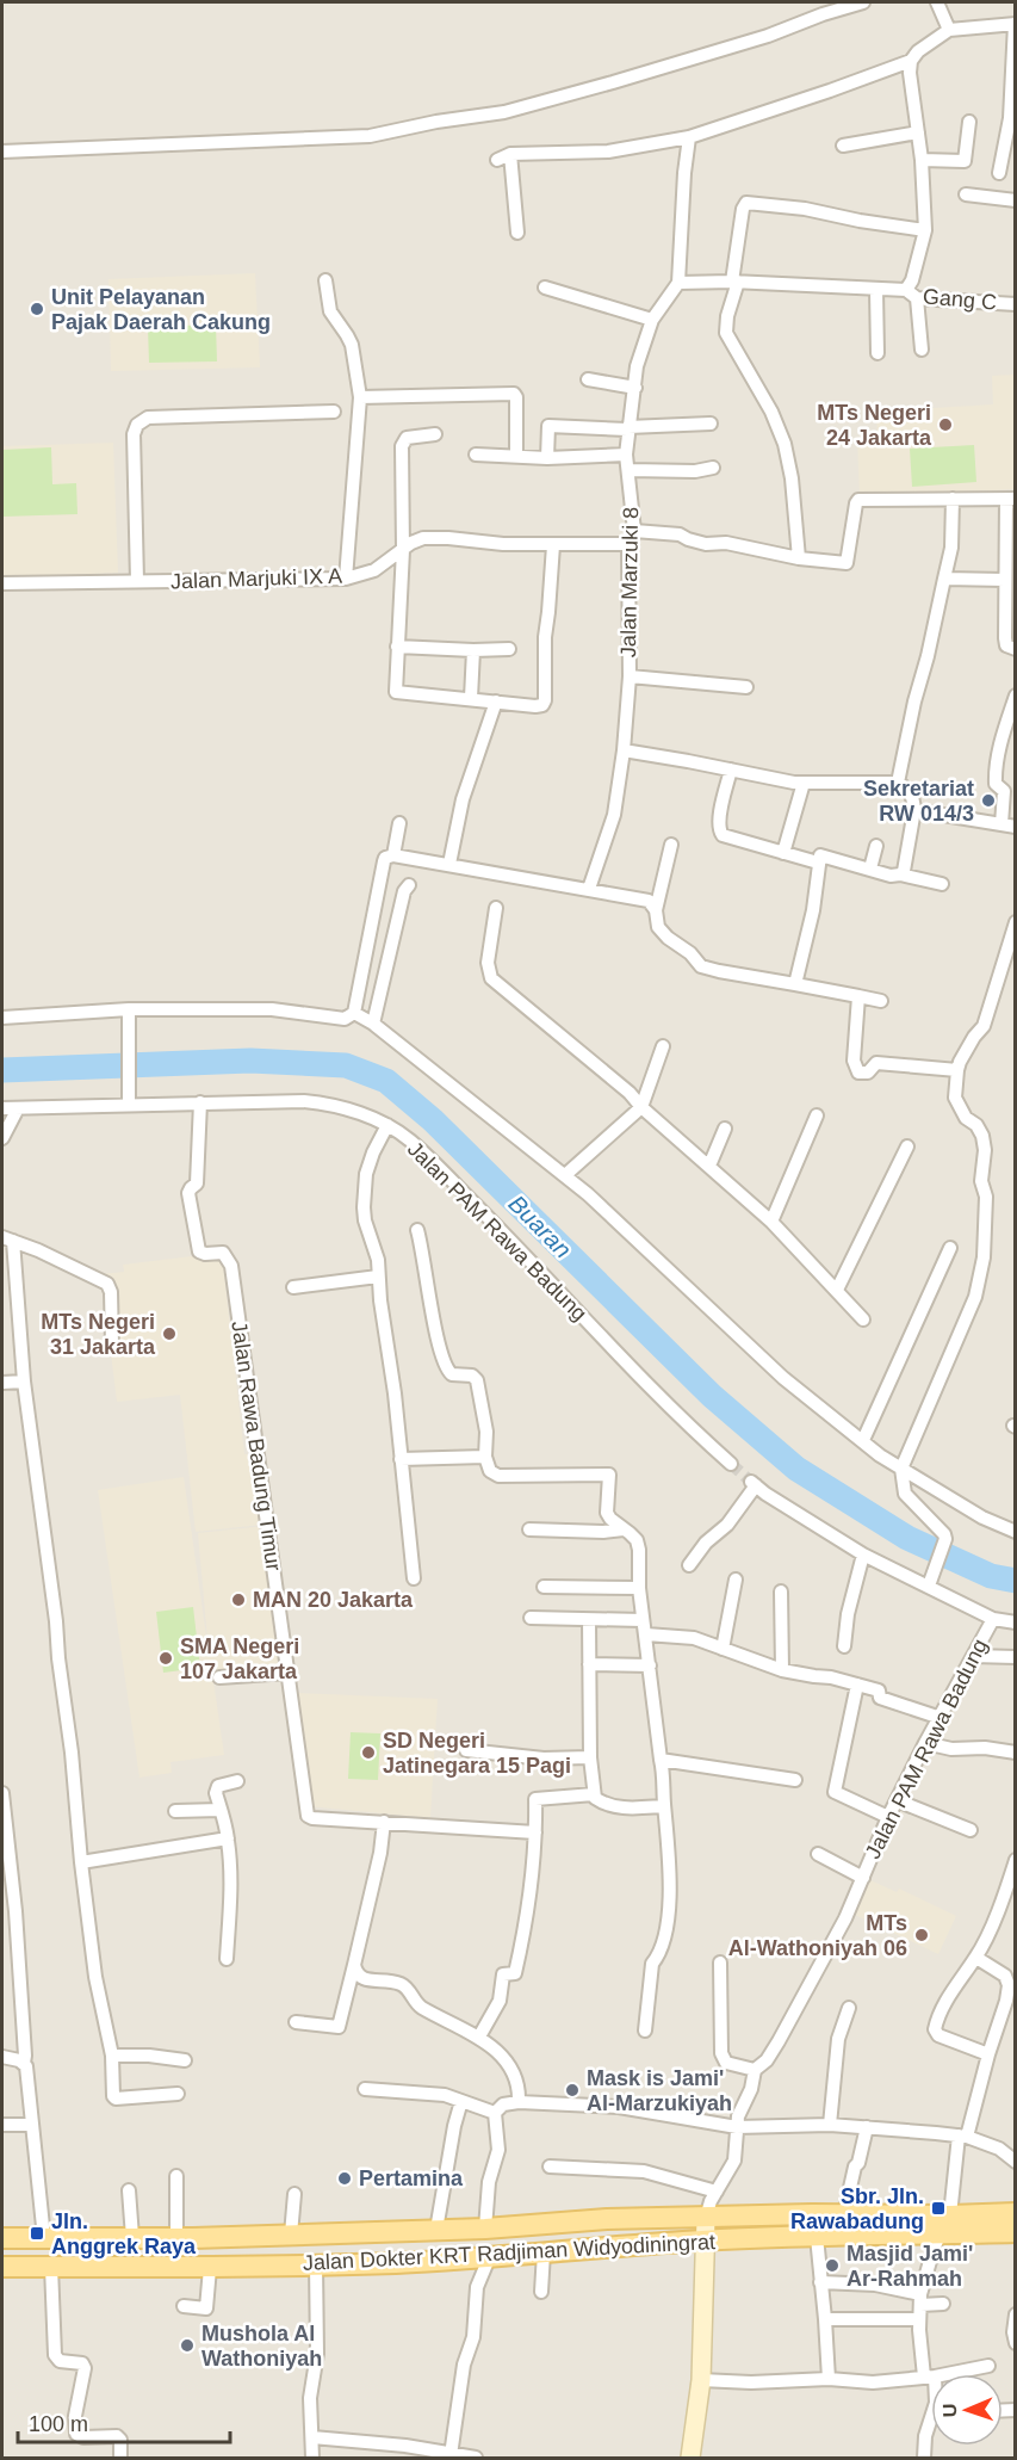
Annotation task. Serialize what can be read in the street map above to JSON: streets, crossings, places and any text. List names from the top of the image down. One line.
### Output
{"streets":{"main road":["Jalan Dokter KRT Radjiman Widyodiningrat"],"street":["Gang C","Jalan Marjuki IX A","Jalan Marzuki 8","Jalan PAM Rawa Badung","Jalan Rawa Badung Timur"]},"crossings":[["Jalan Marjuki IX A","Jalan Marzuki 8"],["Jalan PAM Rawa Badung","Jalan Rawa Badung Timur"],["Jalan PAM Rawa Badung","Jalan Dokter KRT Radjiman Widyodiningrat"]],"water":["Buaran"],"places":{"other":["Unit Pelayanan Pajak Daerah Cakung","MTs Negeri 24 Jakarta","Sekretariat RW 014/3","MTs Negeri 31 Jakarta","MAN 20 Jakarta","SMA Negeri 107 Jakarta","SD Negeri Jatinegara 15 Pagi","MTs Al-Wathoniyah 06","Mask is Jami' Al-Marzukiyah","Pertamina","Masjid Jami' Ar-Rahmah","Mushola Al Wathoniyah"],"transit":["Sbr. Jln. Rawabadung","Jln. Anggrek Raya"]},"scale_bar":"100 m","north":"left"}
